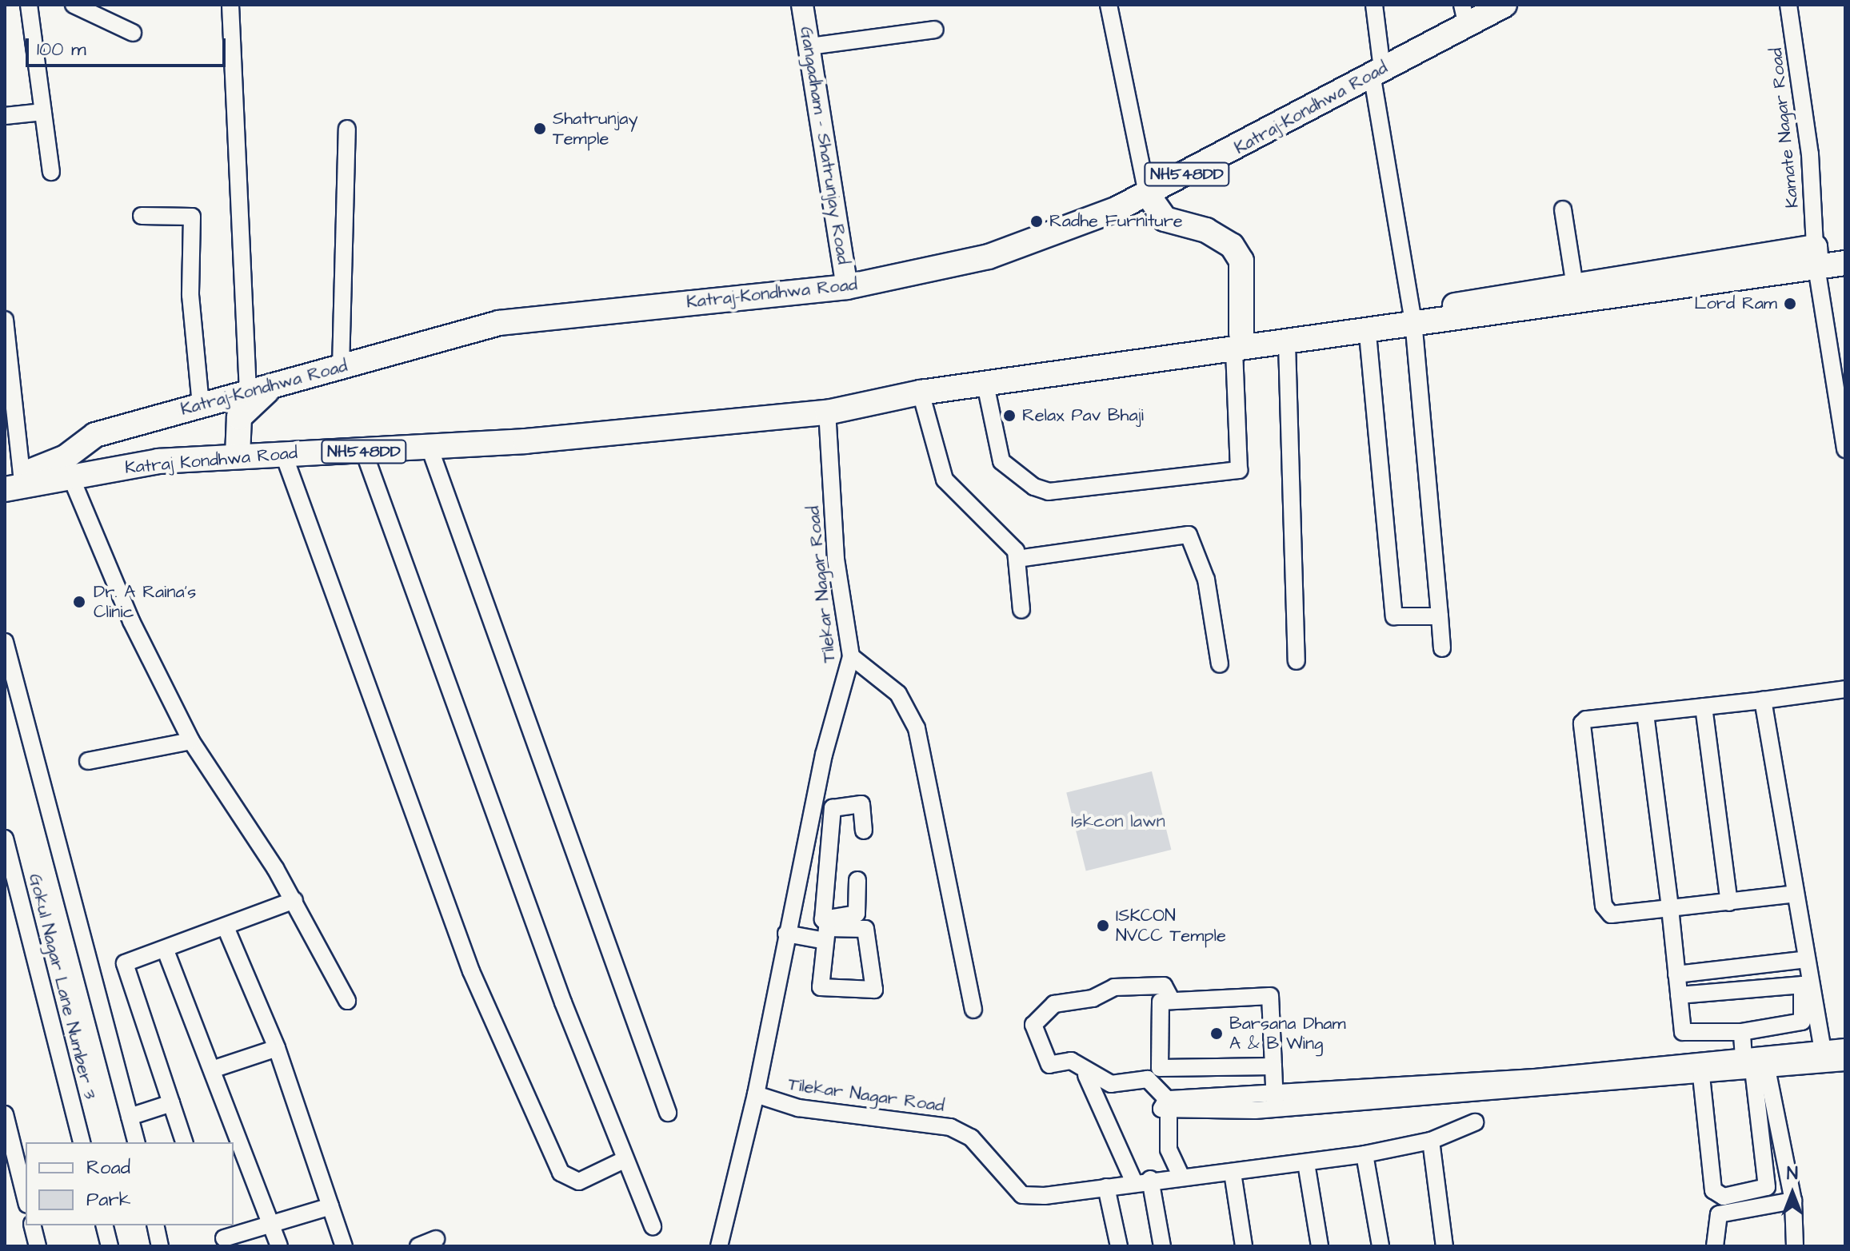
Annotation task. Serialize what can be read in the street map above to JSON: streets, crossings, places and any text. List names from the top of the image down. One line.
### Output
{"streets":{"highway":["Katraj-Kondhwa Road","NH548DD","Katraj Kondhwa Road"],"main road":["Gangadham - Shatrunjay Road"],"street":["Kamate Nagar Road","Tilekar Nagar Road","Gokul Nagar Lane Number 3"]},"crossings":[["Katraj-Kondhwa Road","Gangadham - Shatrunjay Road"],["Katraj-Kondhwa Road","Katraj Kondhwa Road"],["Katraj Kondhwa Road","Tilekar Nagar Road"]],"parks":["Iskcon lawn"],"places":["Shatrunjay Temple","Radhe Furniture","Lord Ram","Relax Pav Bhaji","Dr. A Raina's Clinic","ISKCON NVCC Temple","Barsana Dham A & B Wing"],"legend":["Road","Park"],"scale_bar":"100 m","north":"top"}
